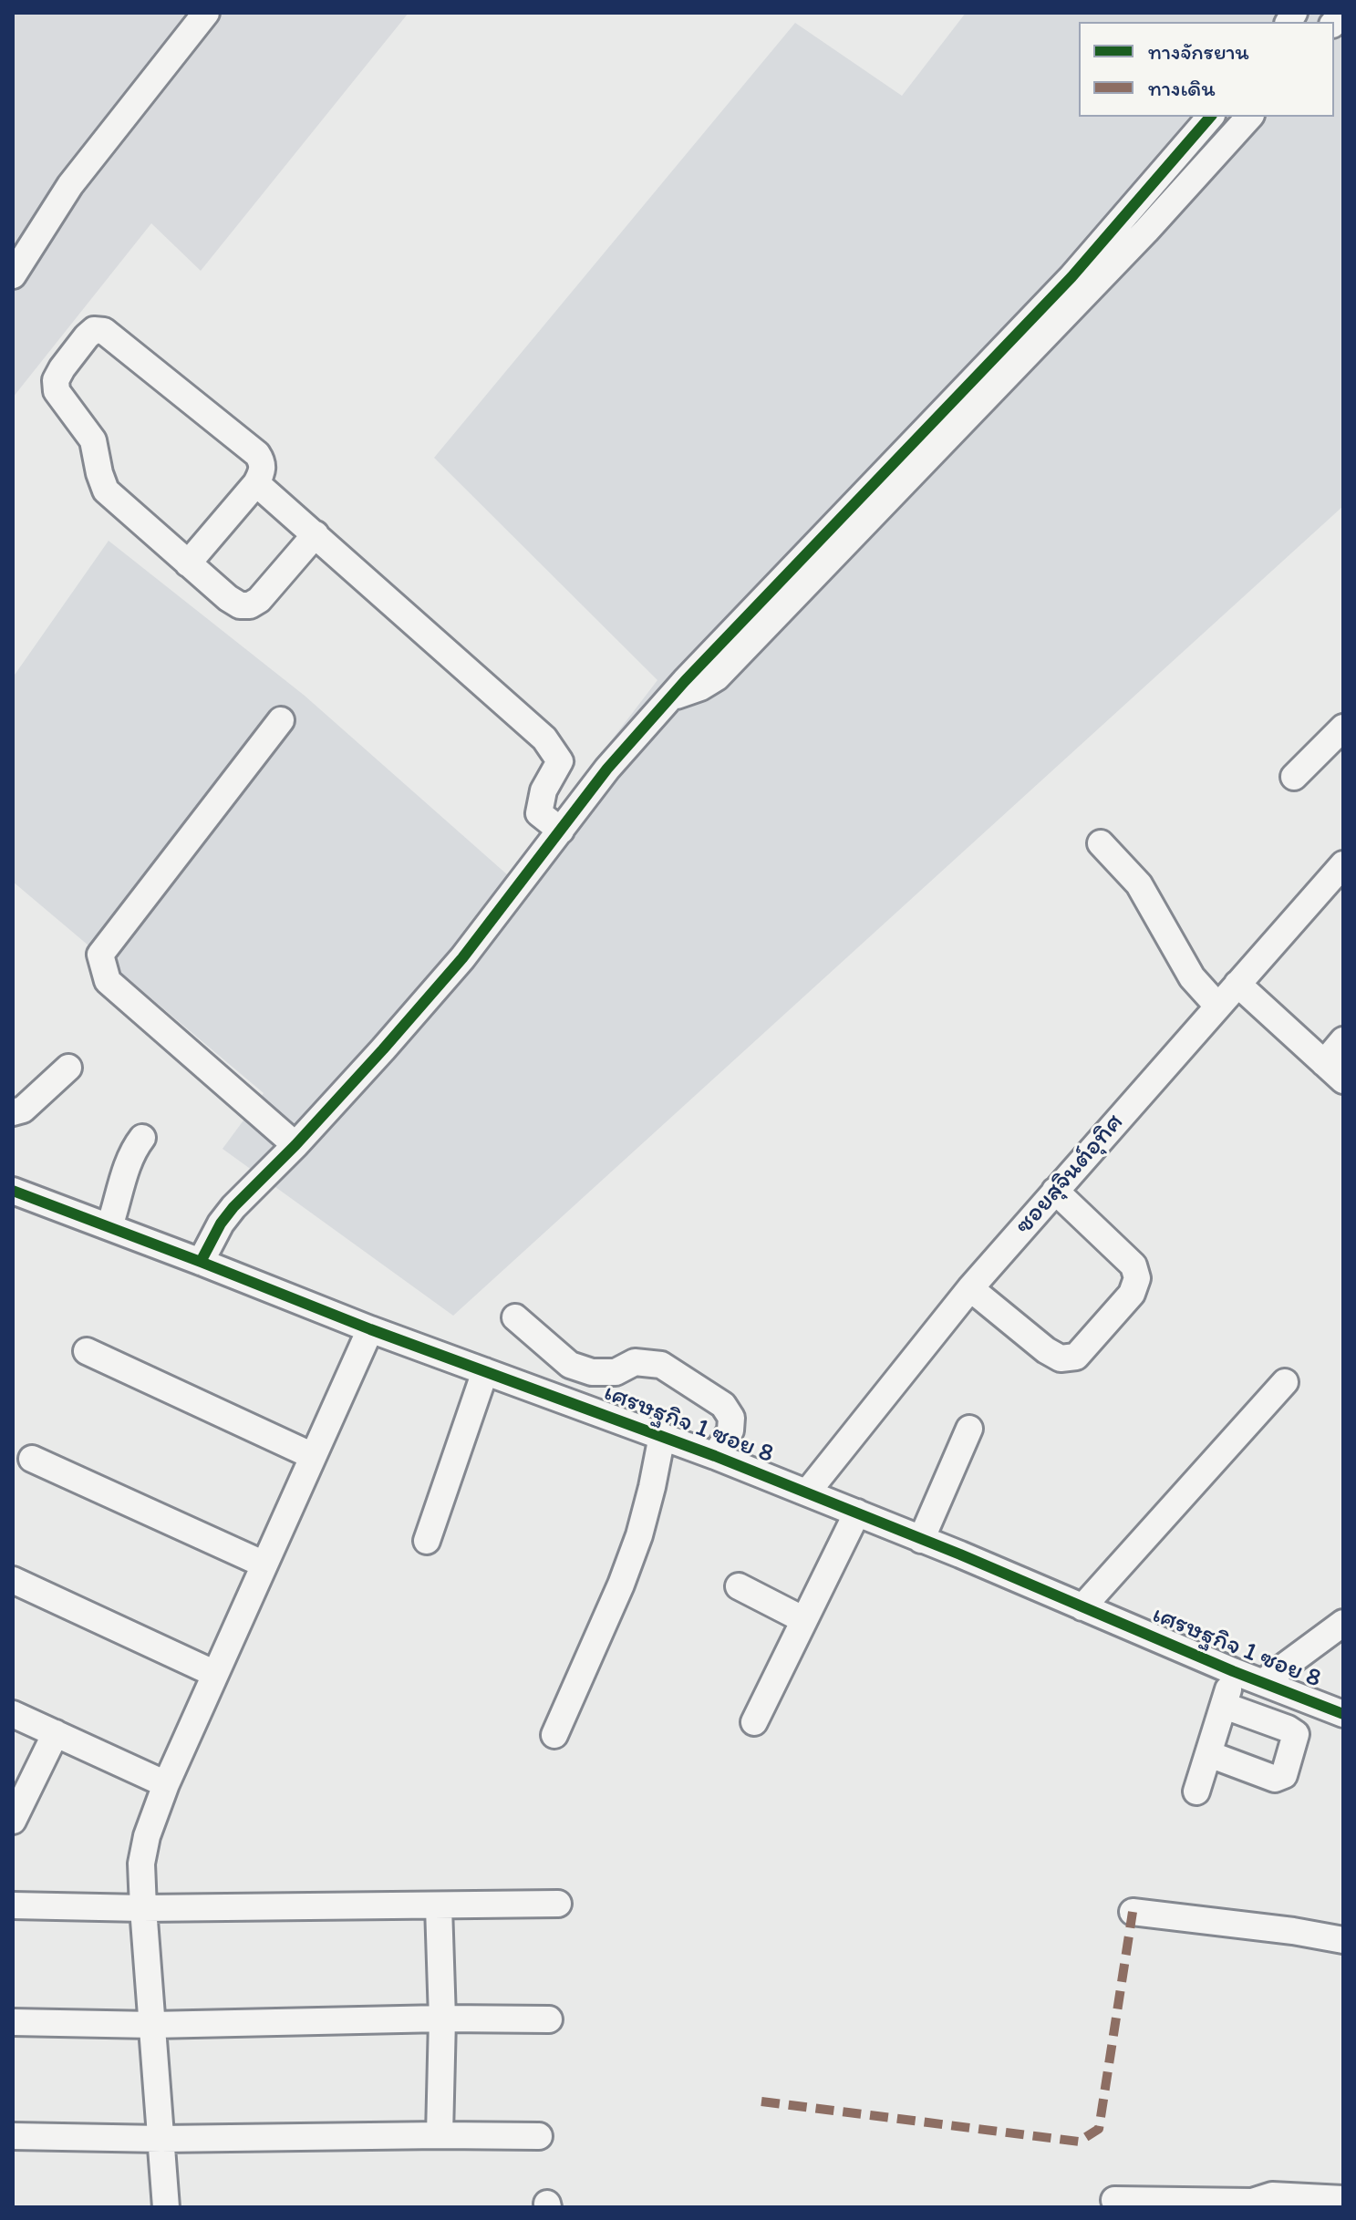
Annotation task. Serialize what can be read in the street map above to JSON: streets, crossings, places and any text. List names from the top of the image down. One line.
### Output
{"streets":{"street":["ซอยสุจินต์อุทิศ","เศรษฐกิจ 1 ซอย 8"]},"crossings":[["ซอยสุจินต์อุทิศ","เศรษฐกิจ 1 ซอย 8"]],"legend":["ทางจักรยาน","ทางเดิน"]}
